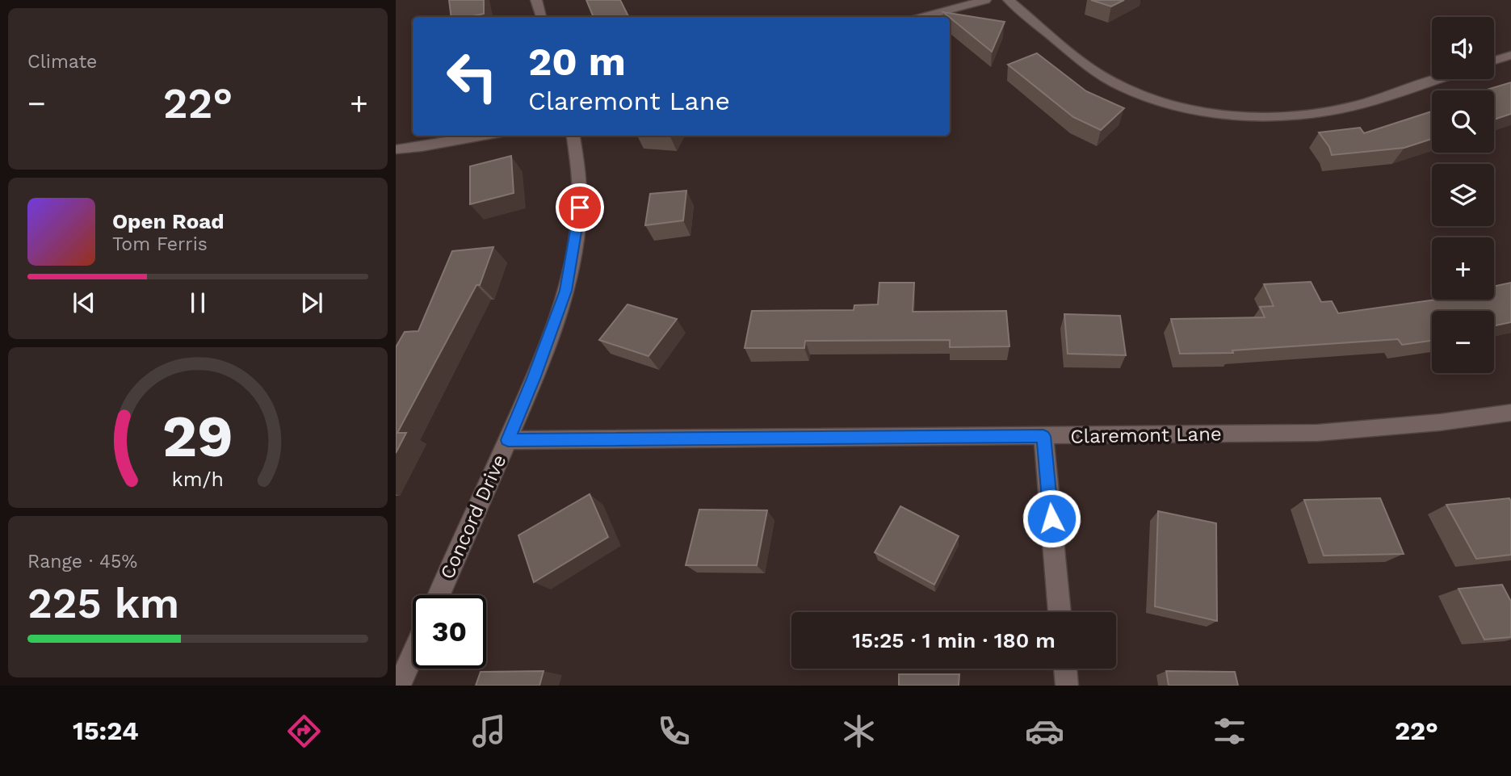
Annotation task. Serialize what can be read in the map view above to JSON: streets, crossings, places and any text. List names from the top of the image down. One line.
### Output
{"streets":{"street":["Claremont Lane","Concord Drive"]},"crossings":[["Claremont Lane","Concord Drive"]],"page":{"tile":["Climate",["Range · 45%","225 km"]],"map_buttons":["+","−"],"turn":["20 m","Claremont Lane"],"heat":["−","22°","+"],"song":["Open Road","Tom Ferris"],"limit":"30","trip":"15:25 · 1 min · 180 m","tabs":["15:24","22°"],"gauge":["29","km/h"]}}
